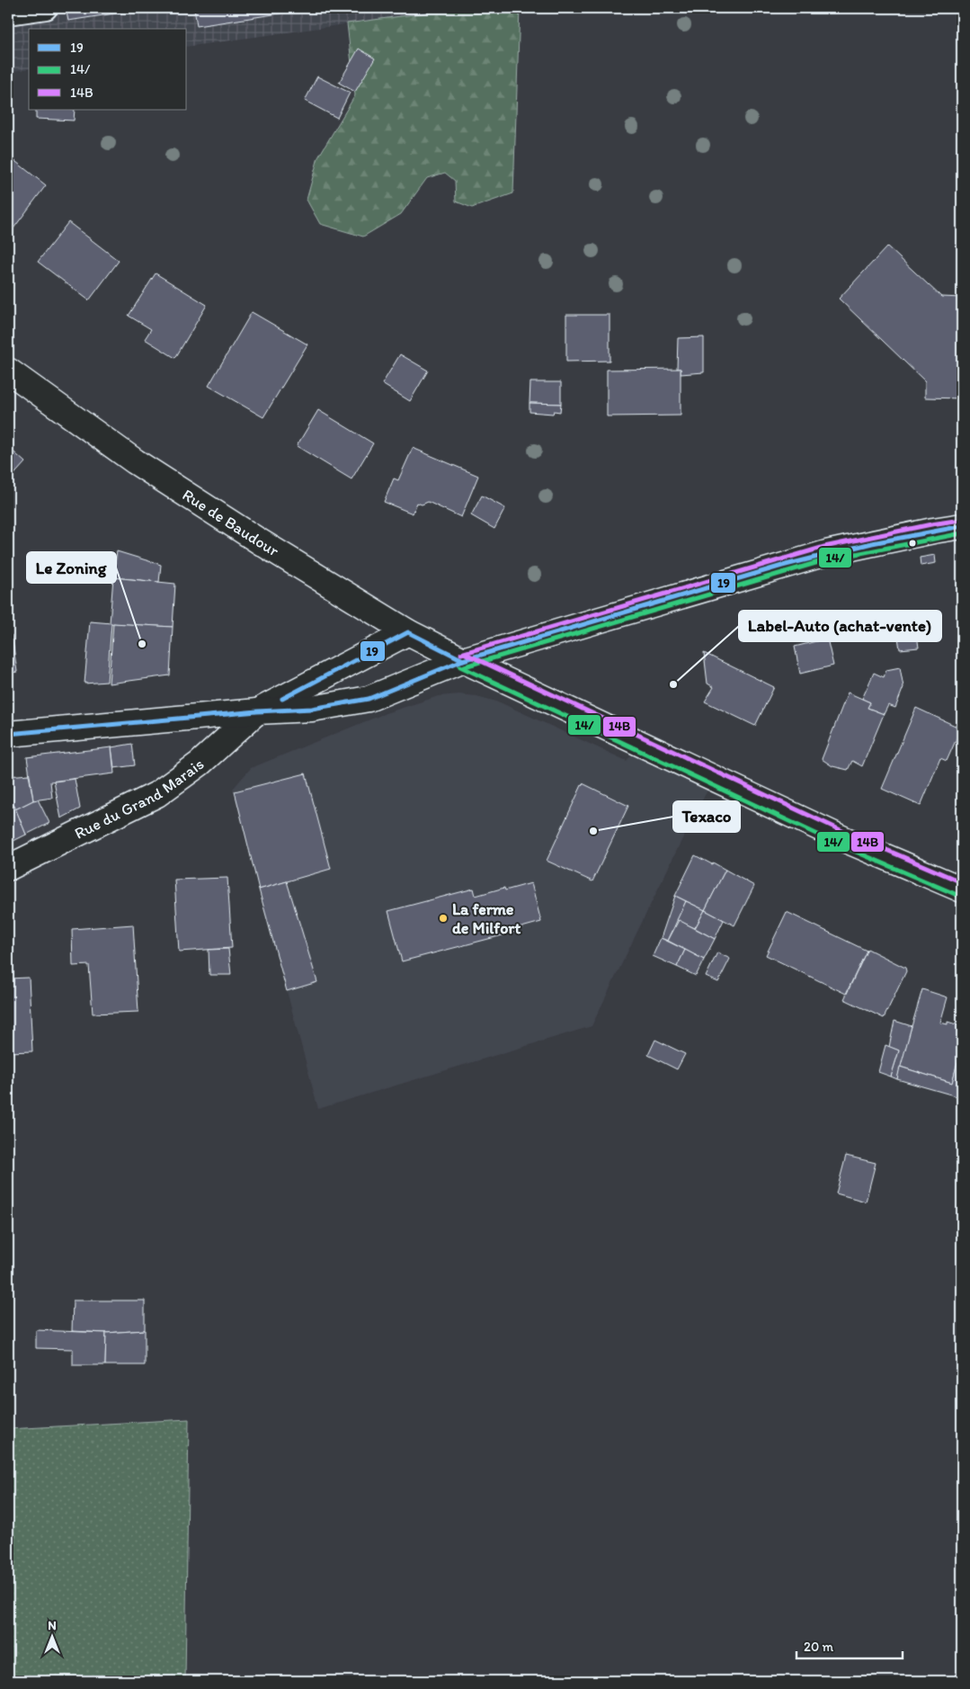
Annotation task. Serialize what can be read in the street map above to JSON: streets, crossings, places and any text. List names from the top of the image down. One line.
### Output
{"streets":{"main road":["Rue de Baudour","Rue du Grand Marais"]},"places":["Le Zoning","Label-Auto (achat-vente)","Texaco","La ferme de Milfort"],"lines":["transit line 14B","transit line 19","transit line 14/"],"legend":["19","14/","14B"],"scale_bar":"20 m","north":"top"}
